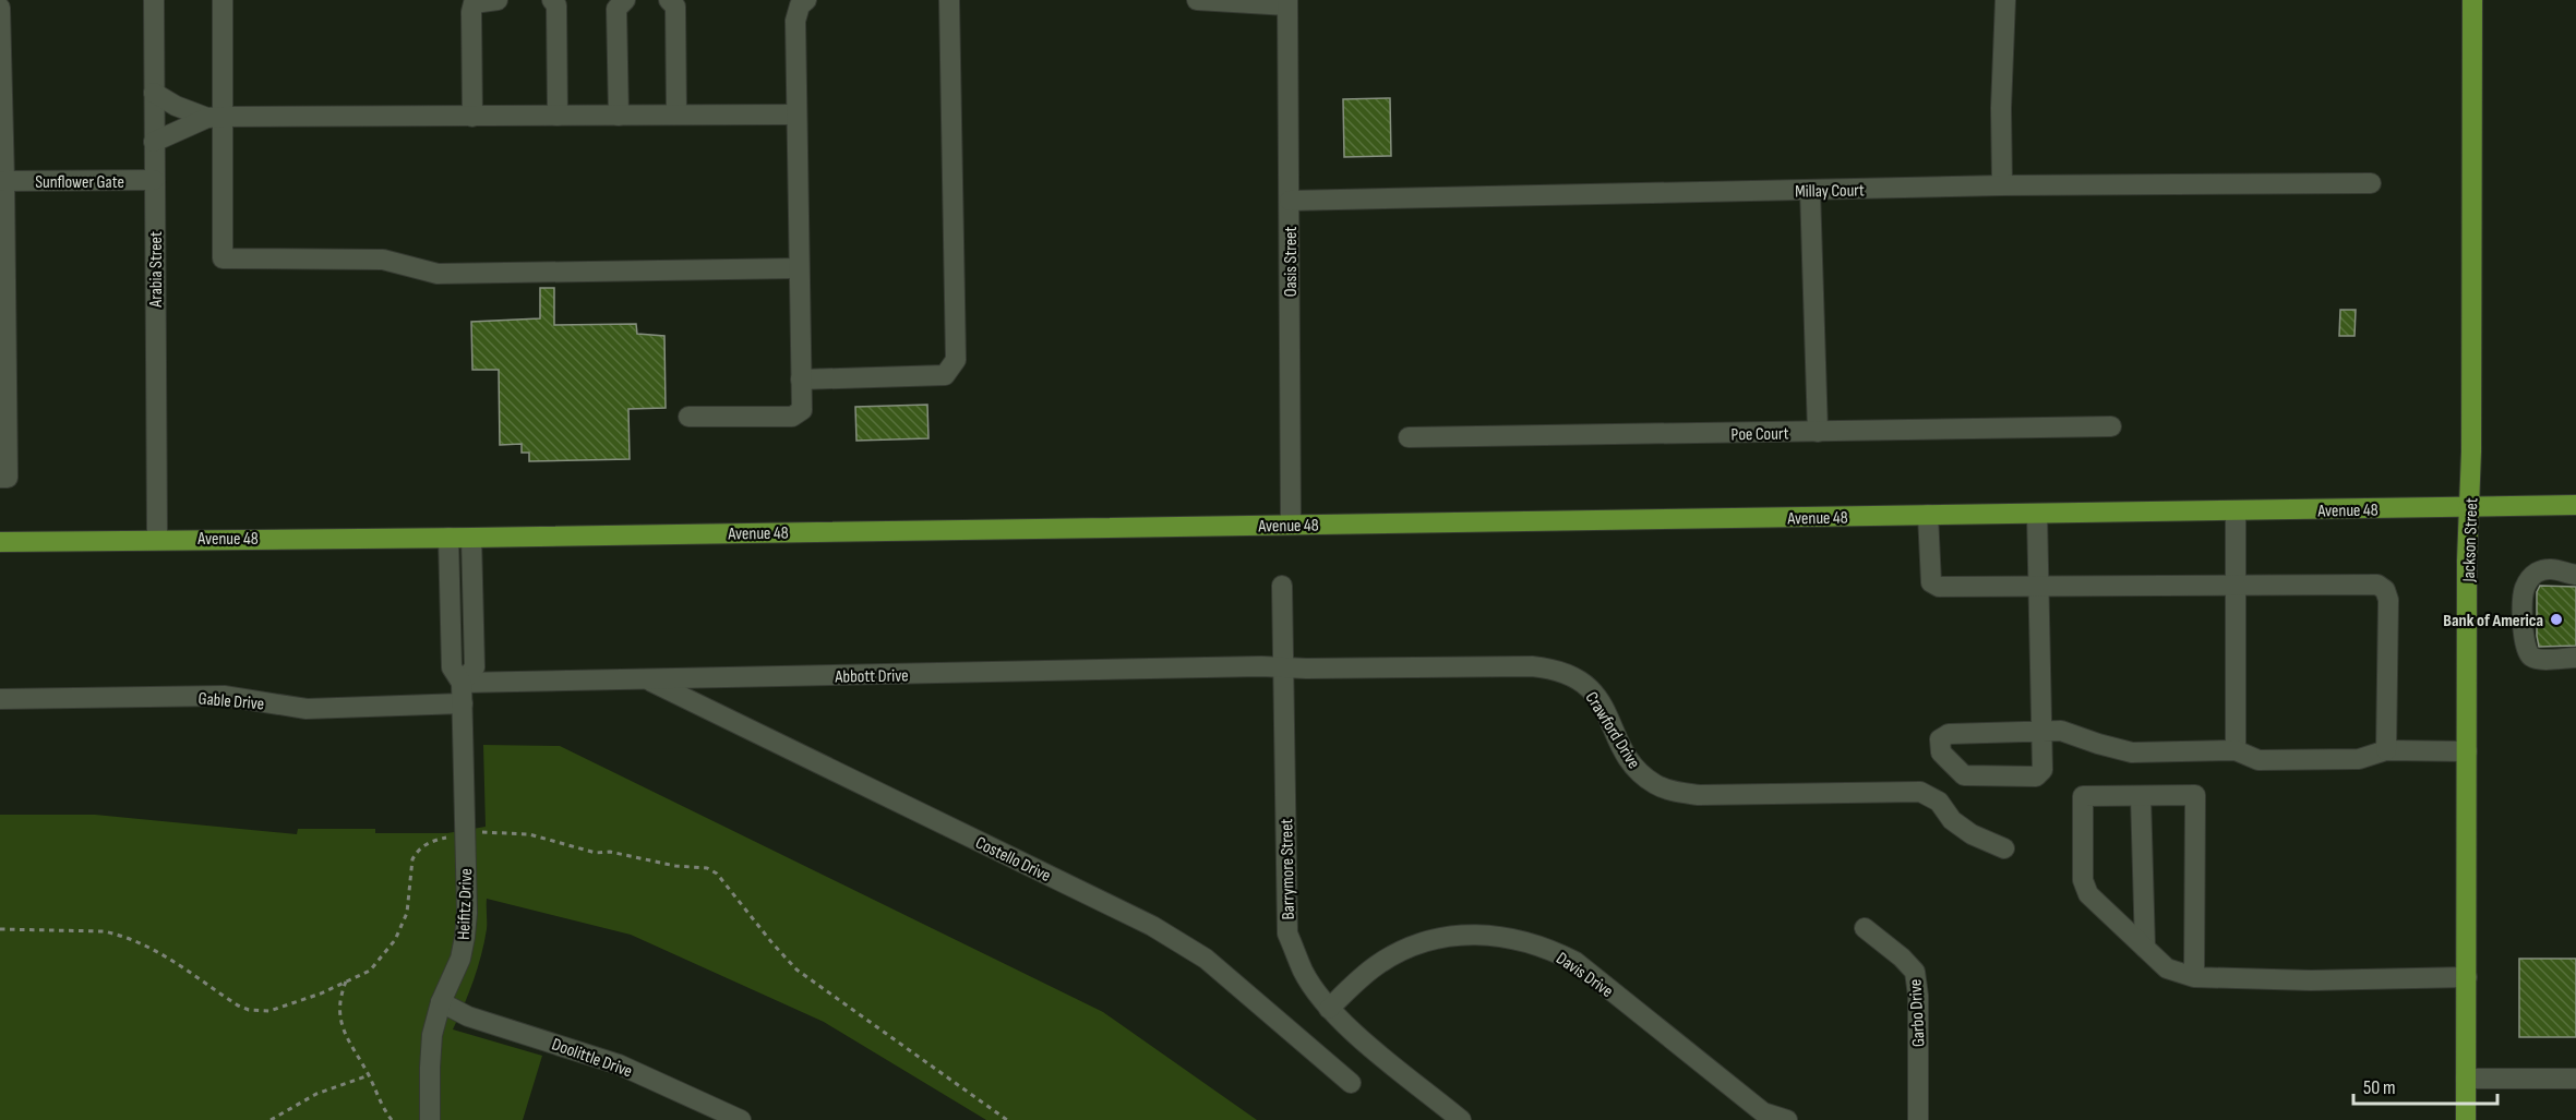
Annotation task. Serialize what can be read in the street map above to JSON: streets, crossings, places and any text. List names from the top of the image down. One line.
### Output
{"streets":{"main road":["Avenue 48","Jackson Street"],"street":["Sunflower Gate","Millay Court","Oasis Street","Arabia Street","Poe Court","Abbott Drive","Gable Drive","Crawford Drive","Costello Drive","Barrymore Street","Heifitz Drive","Davis Drive","Garbo Drive","Doolittle Drive"]},"crossings":[["Sunflower Gate","Arabia Street"],["Millay Court","Oasis Street"],["Oasis Street","Avenue 48"],["Arabia Street","Avenue 48"],["Avenue 48","Jackson Street"],["Avenue 48","Heifitz Drive"],["Abbott Drive","Crawford Drive"],["Abbott Drive","Costello Drive"],["Abbott Drive","Barrymore Street"],["Abbott Drive","Heifitz Drive"],["Gable Drive","Heifitz Drive"],["Crawford Drive","Barrymore Street"],["Barrymore Street","Davis Drive"],["Heifitz Drive","Doolittle Drive"]],"places":["Bank of America"],"scale_bar":"50 m"}
